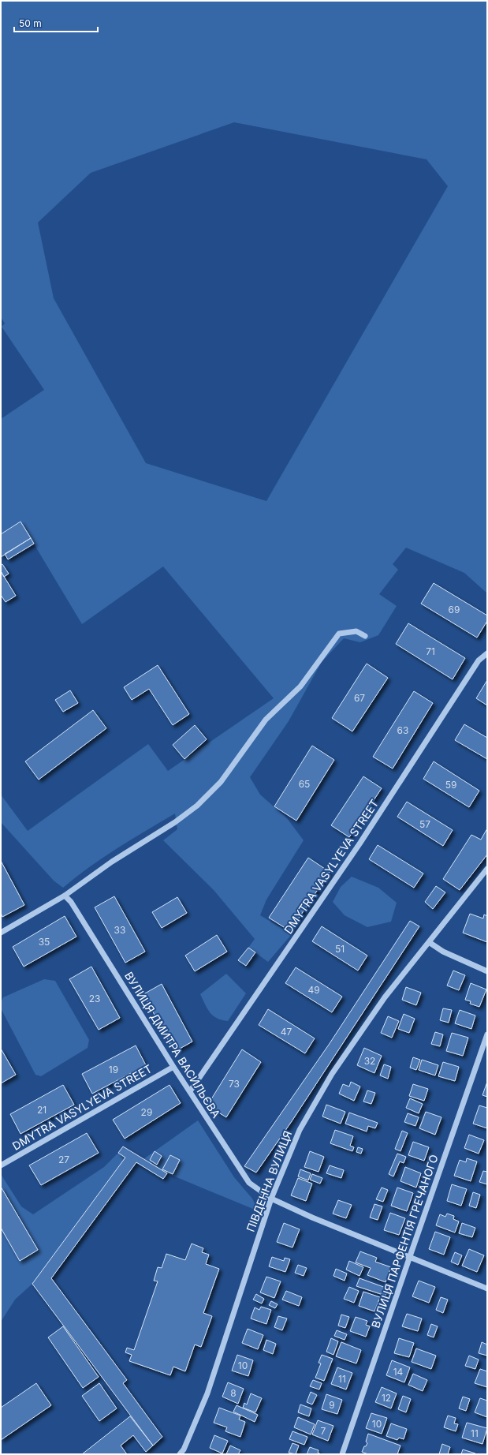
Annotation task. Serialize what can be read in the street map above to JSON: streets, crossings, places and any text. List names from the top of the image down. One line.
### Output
{"streets":{"street":["DMYTRA VASYLYEVA STREET","ВУЛИЦЯ ДМИТРА ВАСИЛЬЄВА","ПІВДЕННА ВУЛИЦЯ","ВУЛИЦЯ ПАРФЕНТІЯ ГРЕЧАНОГО"]},"crossings":[["DMYTRA VASYLYEVA STREET","ВУЛИЦЯ ДМИТРА ВАСИЛЬЄВА"],["ВУЛИЦЯ ДМИТРА ВАСИЛЬЄВА","ПІВДЕННА ВУЛИЦЯ"],["ВУЛИЦЯ ДМИТРА ВАСИЛЬЄВА","ВУЛИЦЯ ПАРФЕНТІЯ ГРЕЧАНОГО"]],"house_numbers":["69","71","67","63","65","59","57","33","35","51","49","23","47","32","19","73","21","29","27","10","14","11","8","12","9","10","7","11"],"scale_bar":"50 m"}
